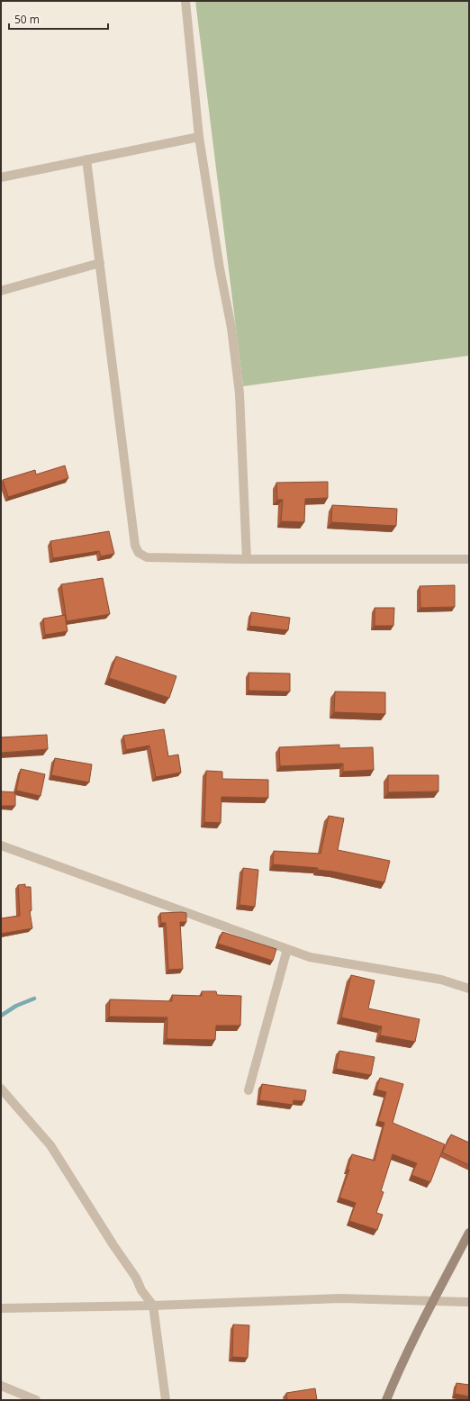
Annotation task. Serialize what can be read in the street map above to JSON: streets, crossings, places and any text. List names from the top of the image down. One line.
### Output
{"scale_bar":"50 m"}
